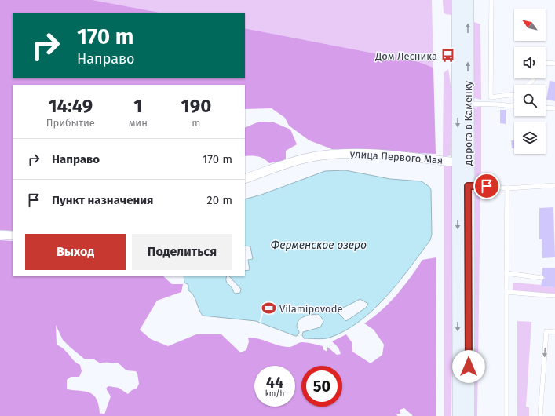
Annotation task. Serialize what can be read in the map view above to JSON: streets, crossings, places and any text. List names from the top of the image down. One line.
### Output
{"streets":{"main road":["дорога в Каменку"],"street":["улица Первого Мая"]},"crossings":[["дорога в Каменку","улица Первого Мая"]],"water":["Ферменское озеро"],"places":{"bus stop":["Дом Лесника"],"sports":["Vilamipovode"]},"north":"top left","page":{"turn":["170 m","Направо"],"eta":["14:49","Прибытие","1","мин","190","m"],"list":[{"name":"Направо","value":"170 m"},{"name":"Пункт назначения","value":"20 m"}],"buttons":["Выход","Поделиться"],"speed":"44 km/h","limit":"50"}}
